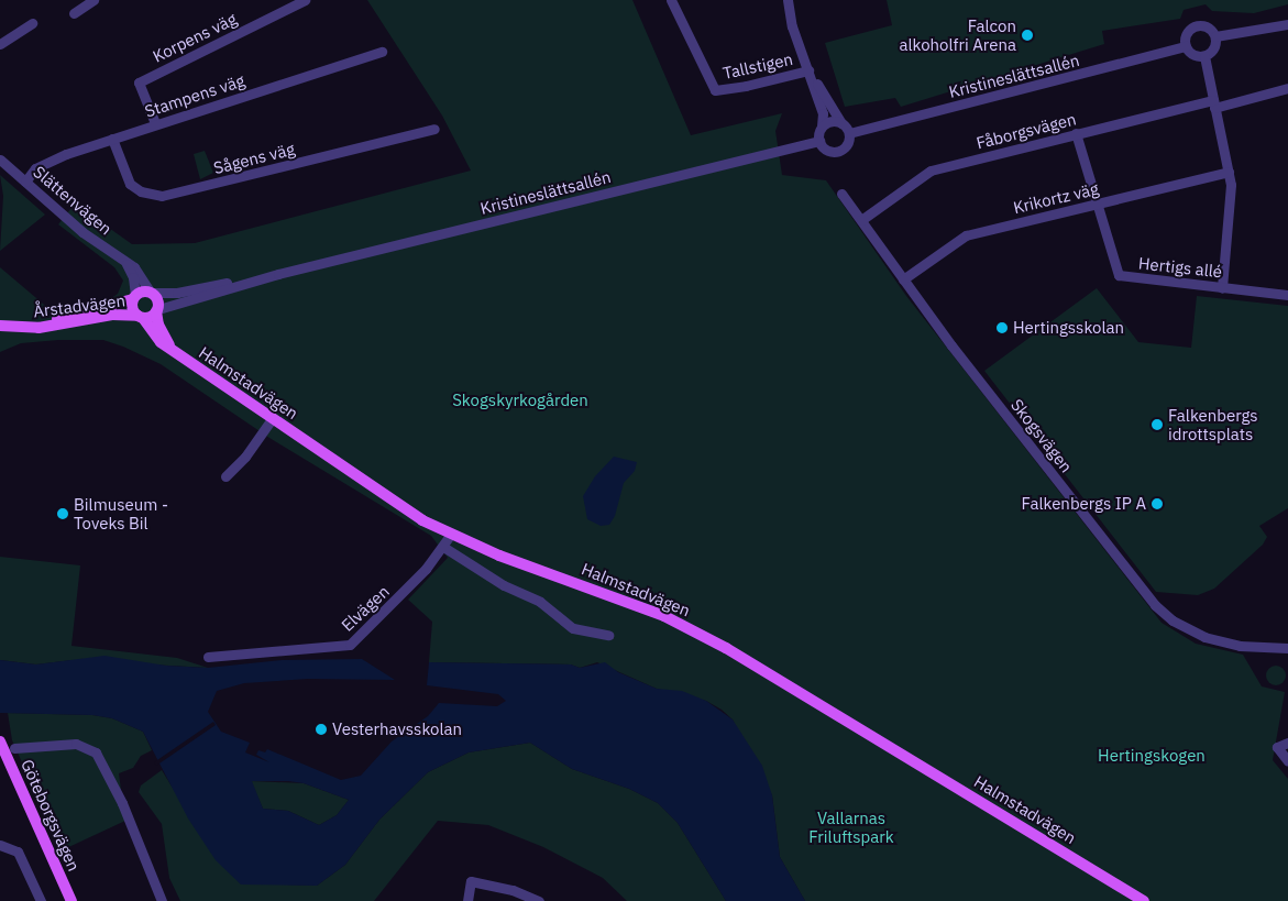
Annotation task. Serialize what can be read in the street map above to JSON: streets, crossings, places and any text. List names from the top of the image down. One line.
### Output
{"streets":{"main road":["Årstadvägen","Halmstadvägen","Göteborgsvägen"],"street":["Korpens väg","Tallstigen","Kristineslättsallén","Stampens väg","Fåborgsvägen","Sågens väg","Krikortz väg","Slättenvägen","Hertigs allé","Skogsvägen","Elvägen"]},"crossings":[["Korpens väg","Stampens väg"],["Kristineslättsallén","Slättenvägen"],["Kristineslättsallén","Årstadvägen"],["Kristineslättsallén","Halmstadvägen"],["Stampens väg","Sågens väg"],["Stampens väg","Slättenvägen"],["Fåborgsvägen","Hertigs allé"],["Fåborgsvägen","Skogsvägen"],["Krikortz väg","Hertigs allé"],["Krikortz väg","Skogsvägen"],["Slättenvägen","Årstadvägen"],["Slättenvägen","Halmstadvägen"],["Årstadvägen","Halmstadvägen"],["Halmstadvägen","Elvägen"]],"parks":["Skogskyrkogården","Hertingskogen","Vallarnas Friluftspark"],"places":["Falcon alkoholfri Arena","Hertingsskolan","Falkenbergs idrottsplats","Falkenbergs IP A","Bilmuseum - Toveks Bil","Vesterhavsskolan"]}
